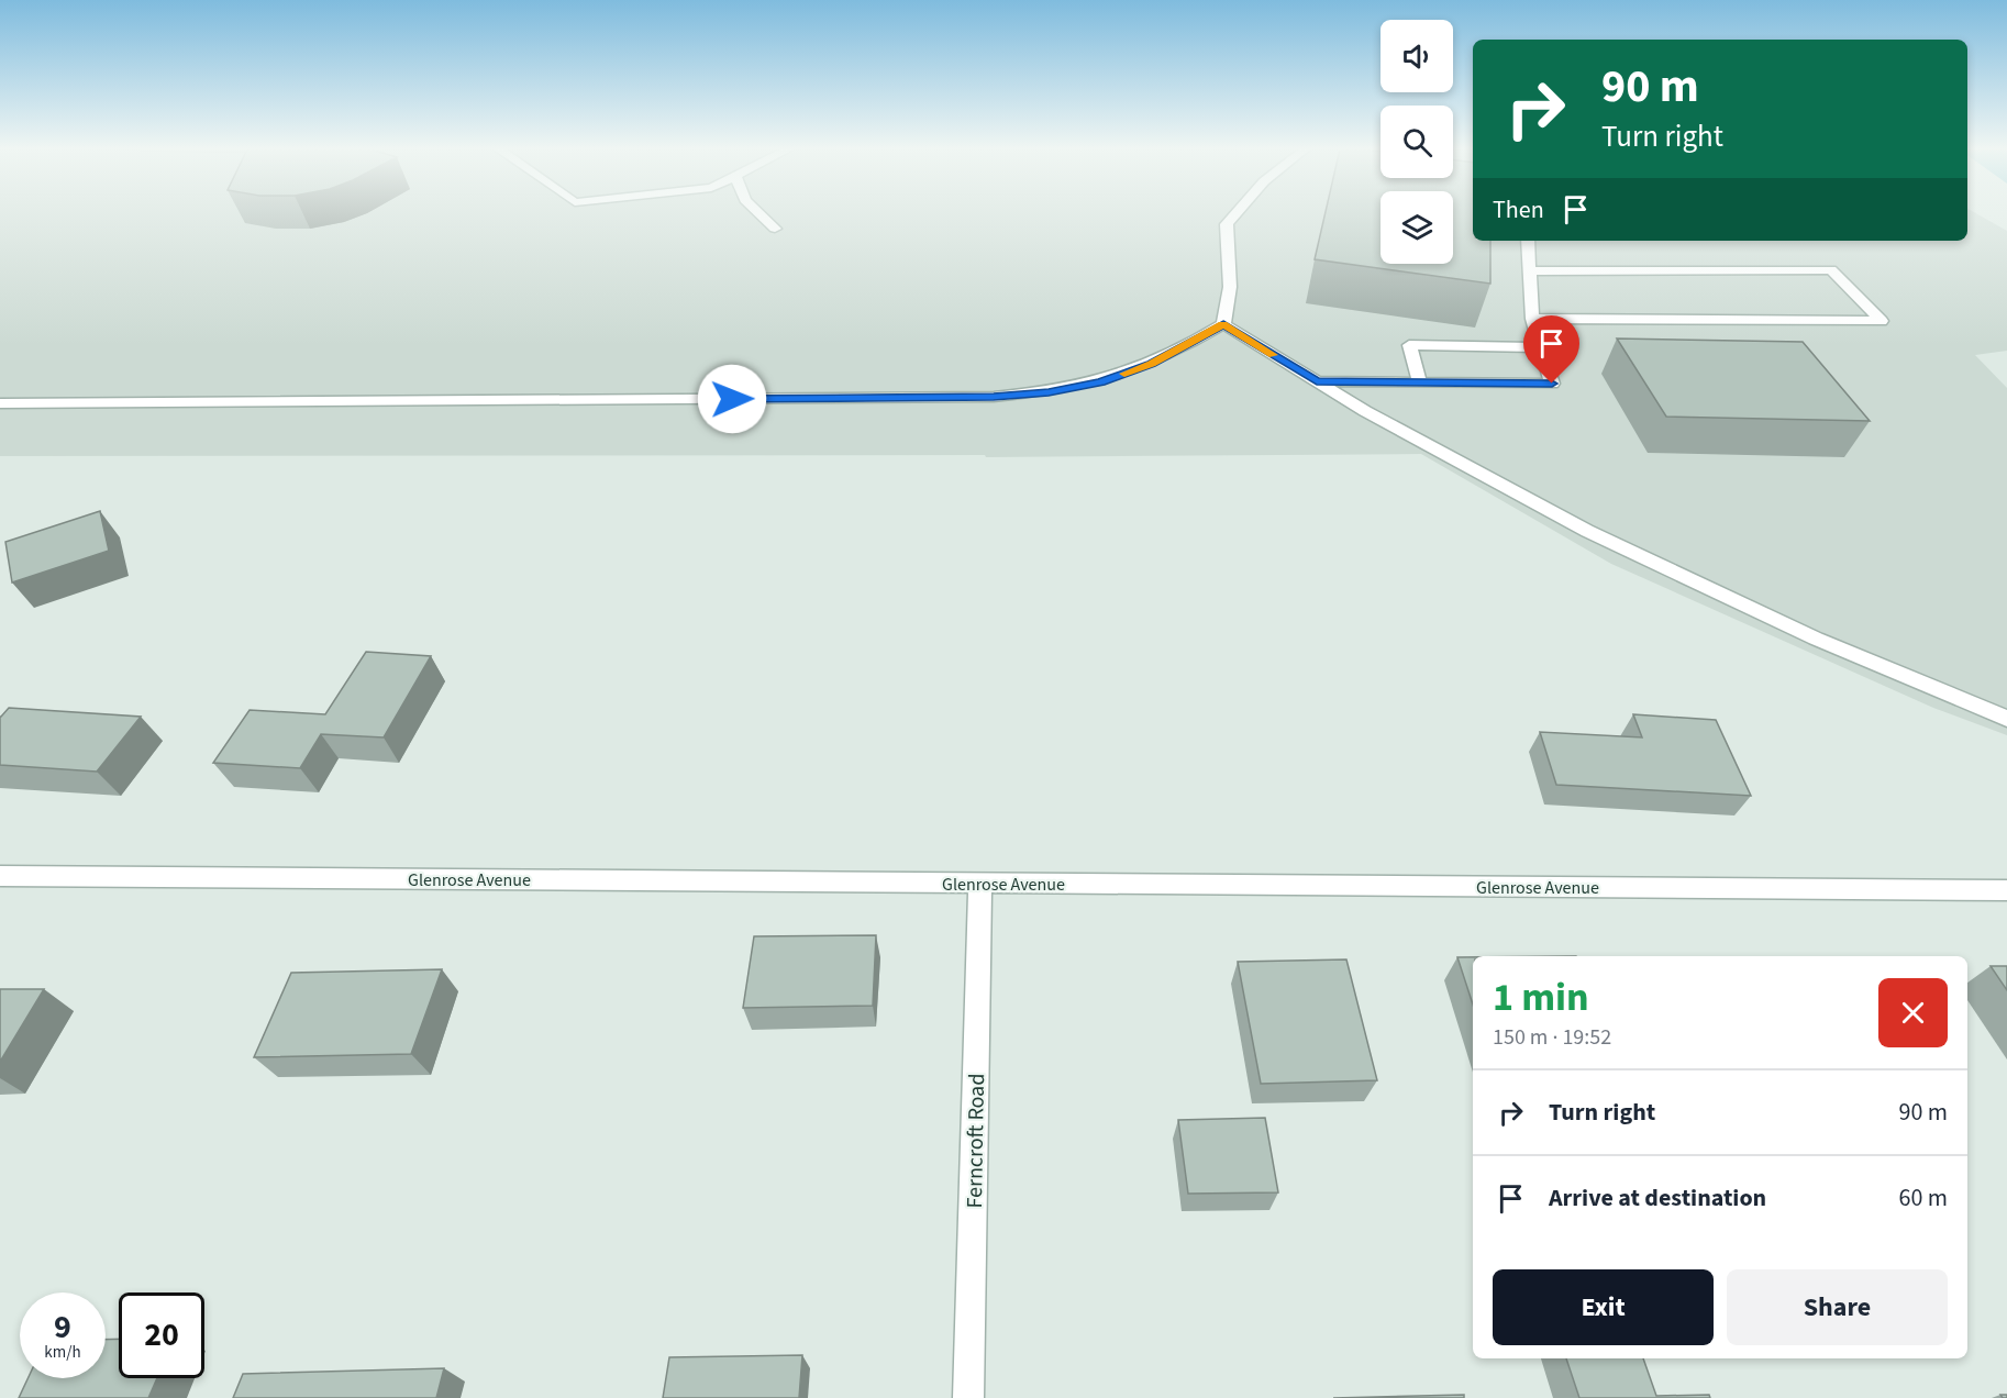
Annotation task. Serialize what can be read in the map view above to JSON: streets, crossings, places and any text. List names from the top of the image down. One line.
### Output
{"streets":{"street":["Glenrose Avenue","Ferncroft Road"]},"crossings":[["Glenrose Avenue","Ferncroft Road"]],"page":{"turn":["90 m","Turn right"],"then":"Then","heading":["1 min","150 m · 19:52"],"list":[{"name":"Turn right","value":"90 m"},{"name":"Arrive at destination","value":"60 m"}],"buttons":["Exit","Share"],"speed":"9 km/h","limit":"20"}}
